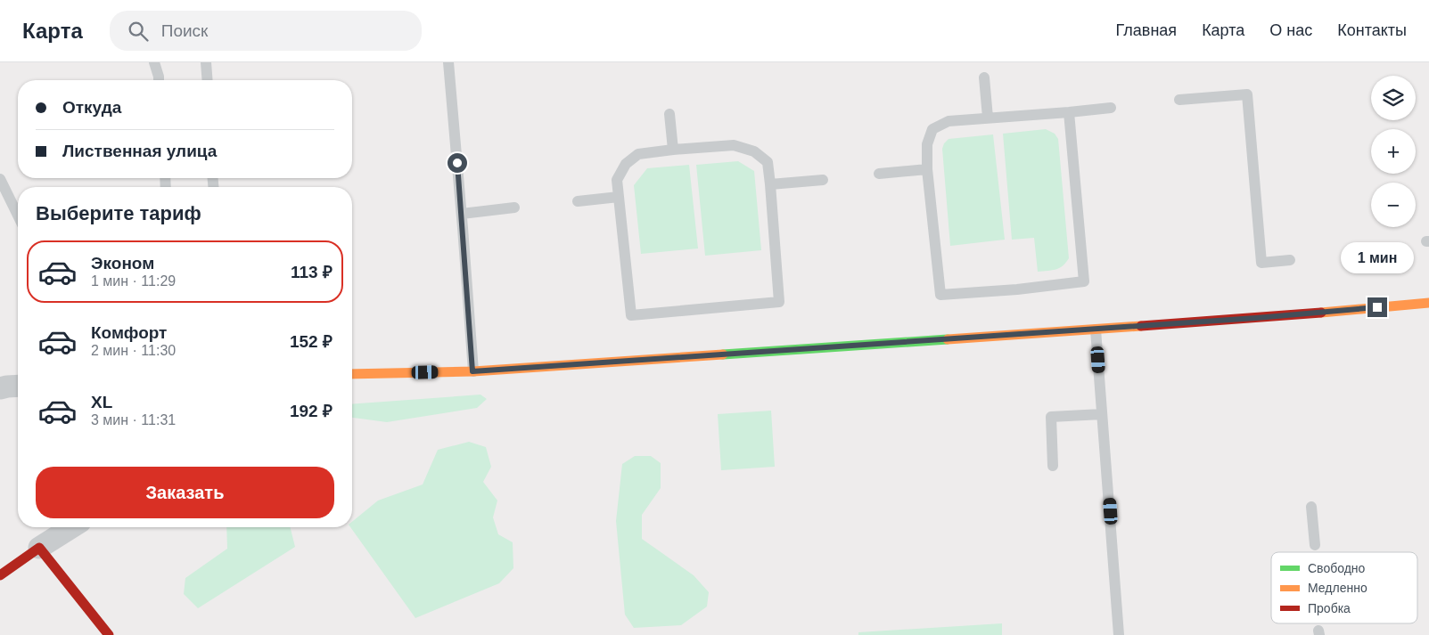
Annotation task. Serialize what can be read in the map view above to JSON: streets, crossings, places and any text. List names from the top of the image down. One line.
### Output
{"legend":["Свободно","Медленно","Пробка"],"page":{"header":"Карта","search":"Поиск","nav":["Главная","Карта","О нас","Контакты"],"map_buttons":["+","−"],"banner":["Откуда","Лиственная улица"],"heading":"Выберите тариф","list":[{"name":"Эконом","note":"1 мин · 11:29","value":"113 ₽"},{"name":"Комфорт","note":"2 мин · 11:30","value":"152 ₽"},{"name":"XL","note":"3 мин · 11:31","value":"192 ₽"}],"bubble":"1 мин","buttons":"Заказать"}}
